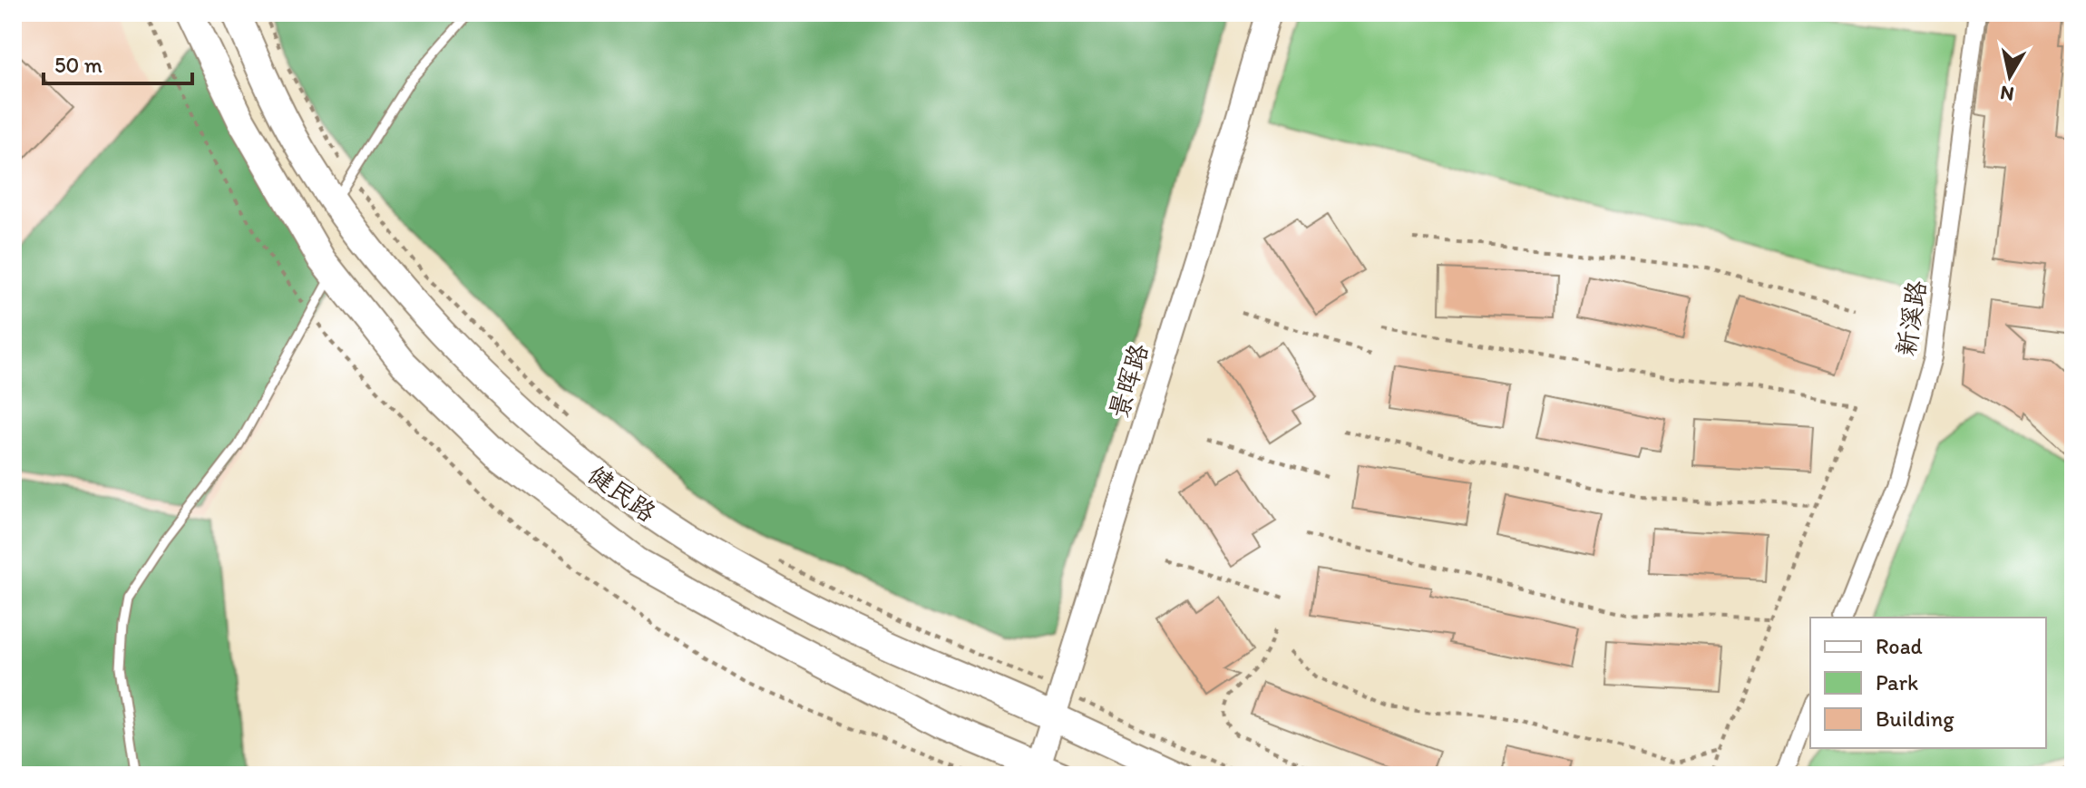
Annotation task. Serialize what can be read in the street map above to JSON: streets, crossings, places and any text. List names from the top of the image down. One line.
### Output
{"streets":{"main road":["健民路"],"street":["新溪路","景晖路"]},"crossings":[["景晖路","健民路"]],"legend":["Road","Park","Building"],"scale_bar":"50 m","north":"bottom"}
